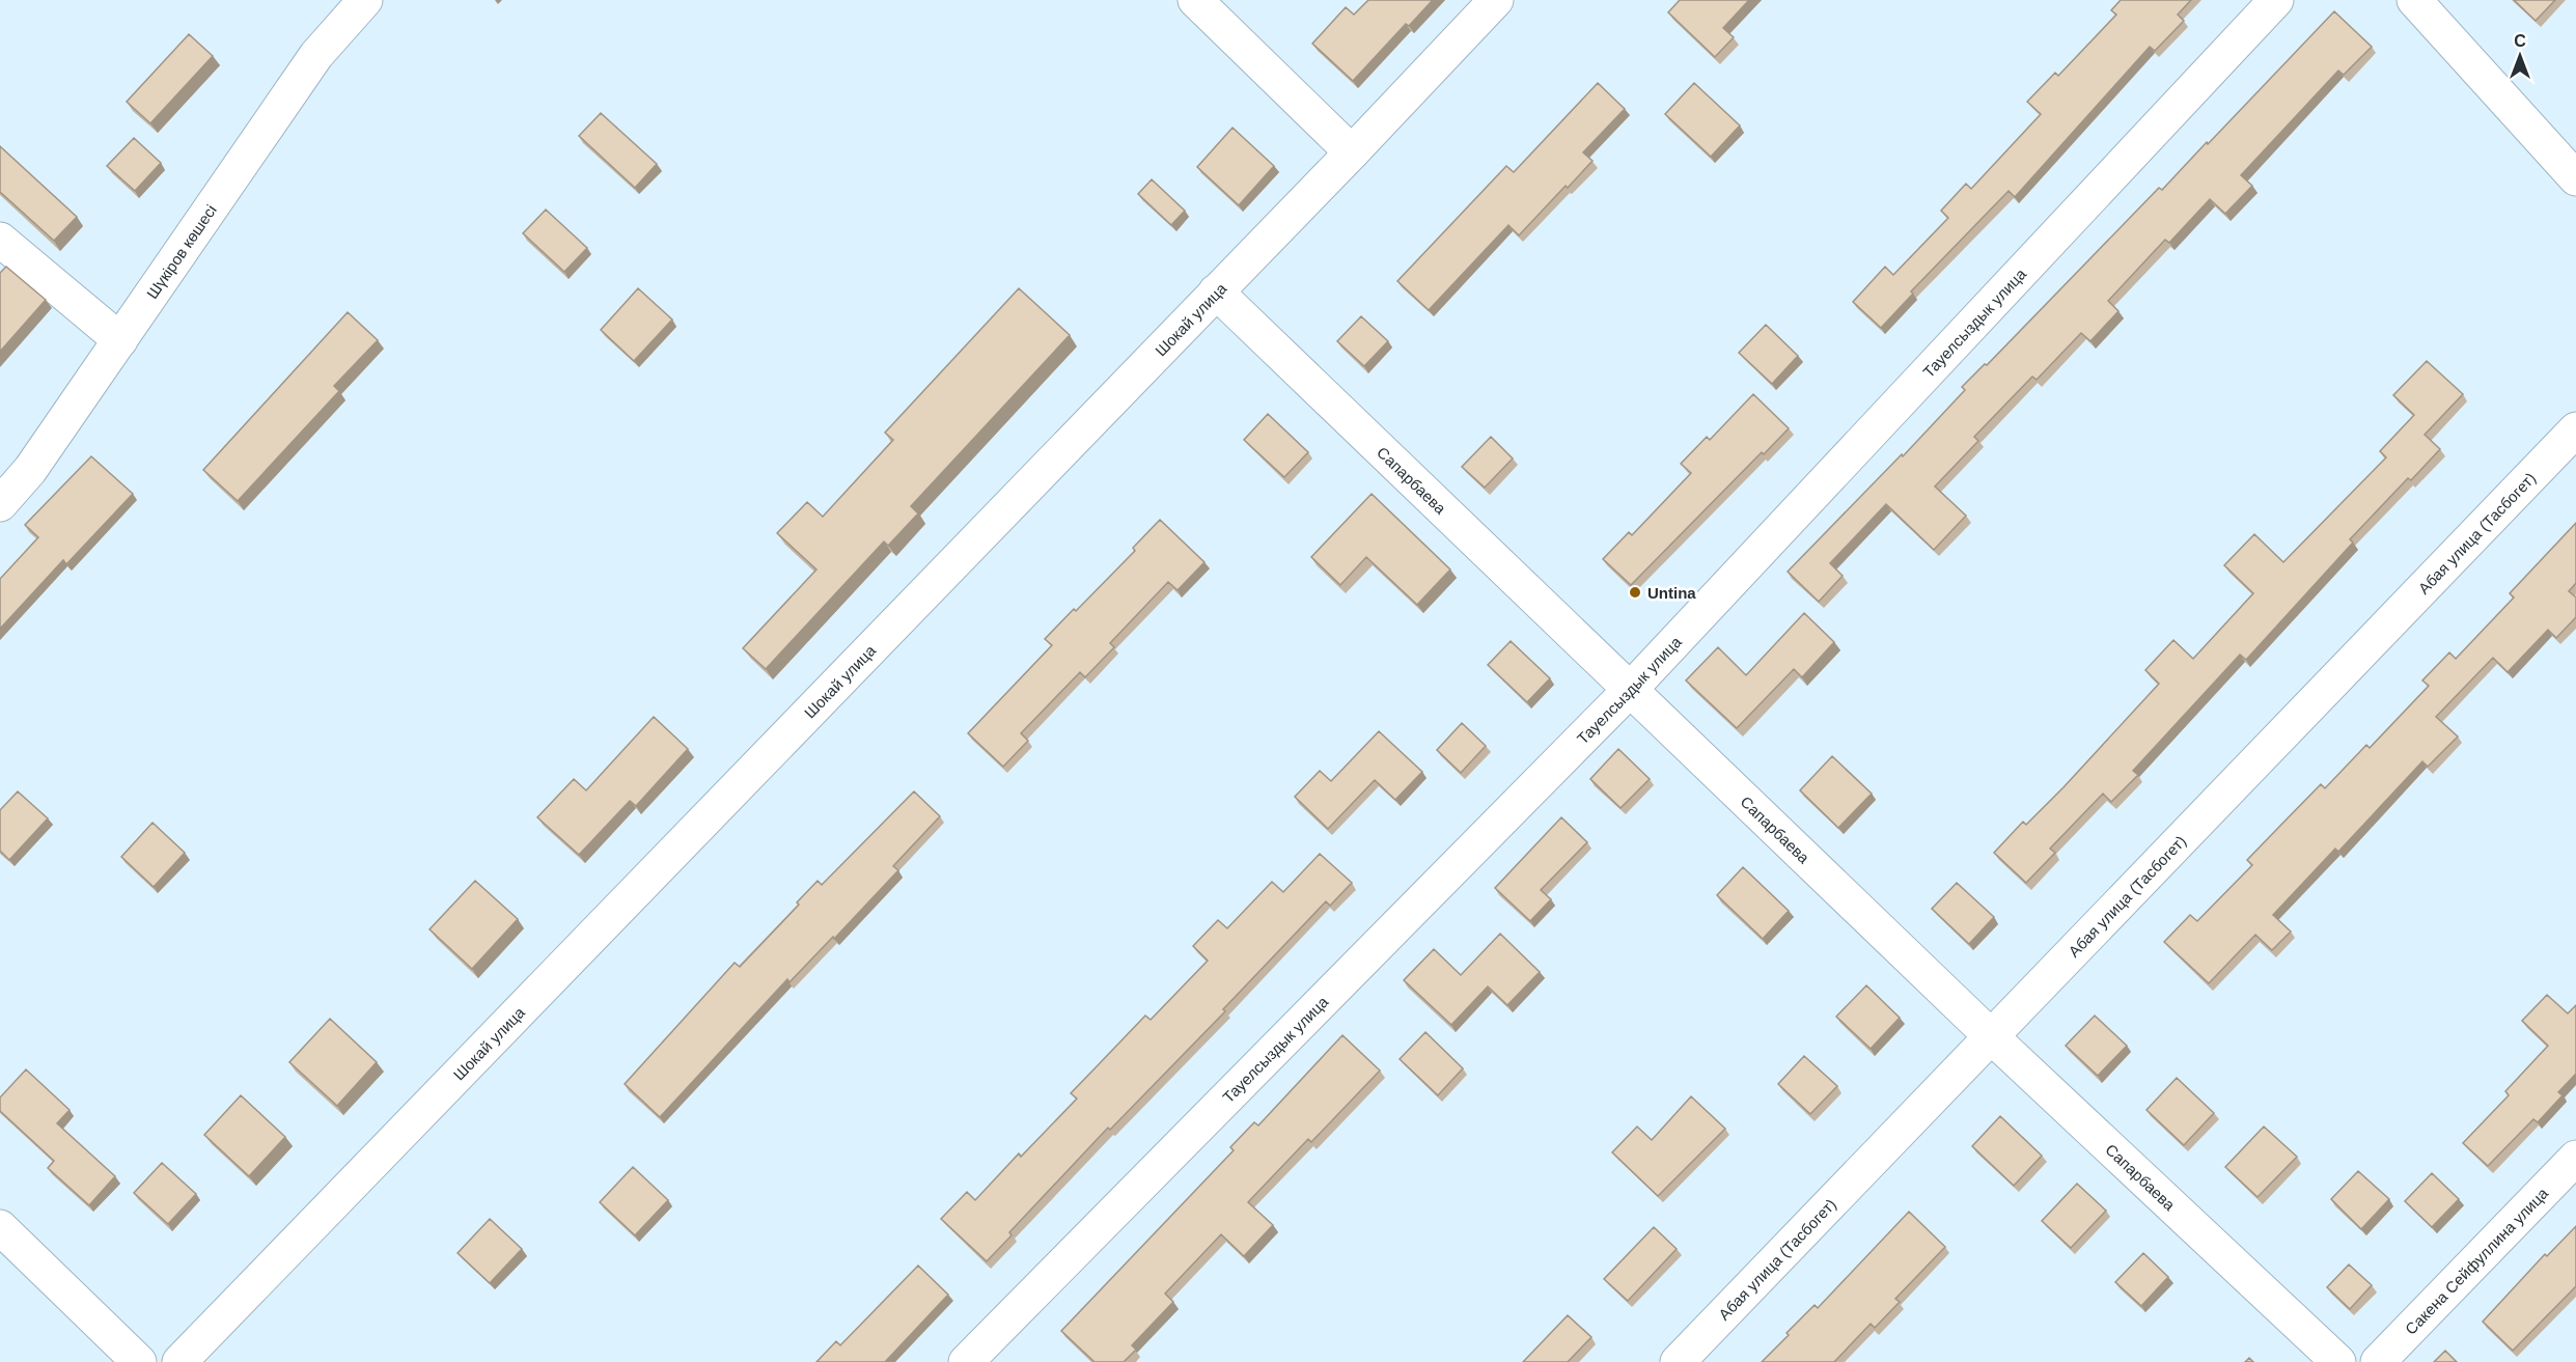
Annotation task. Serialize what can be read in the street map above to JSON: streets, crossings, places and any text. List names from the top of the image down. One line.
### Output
{"streets":{"street":["Шүкіров көшесі","Шокай улица","Тауелсыздык улица","Сапарбаева","Абая улица (Тасбогет)","Сакена Сейфуллина улица"]},"crossings":[["Шокай улица","Сапарбаева"],["Тауелсыздык улица","Сапарбаева"],["Сапарбаева","Абая улица (Тасбогет)"]],"places":["Untina"],"north":"top"}
